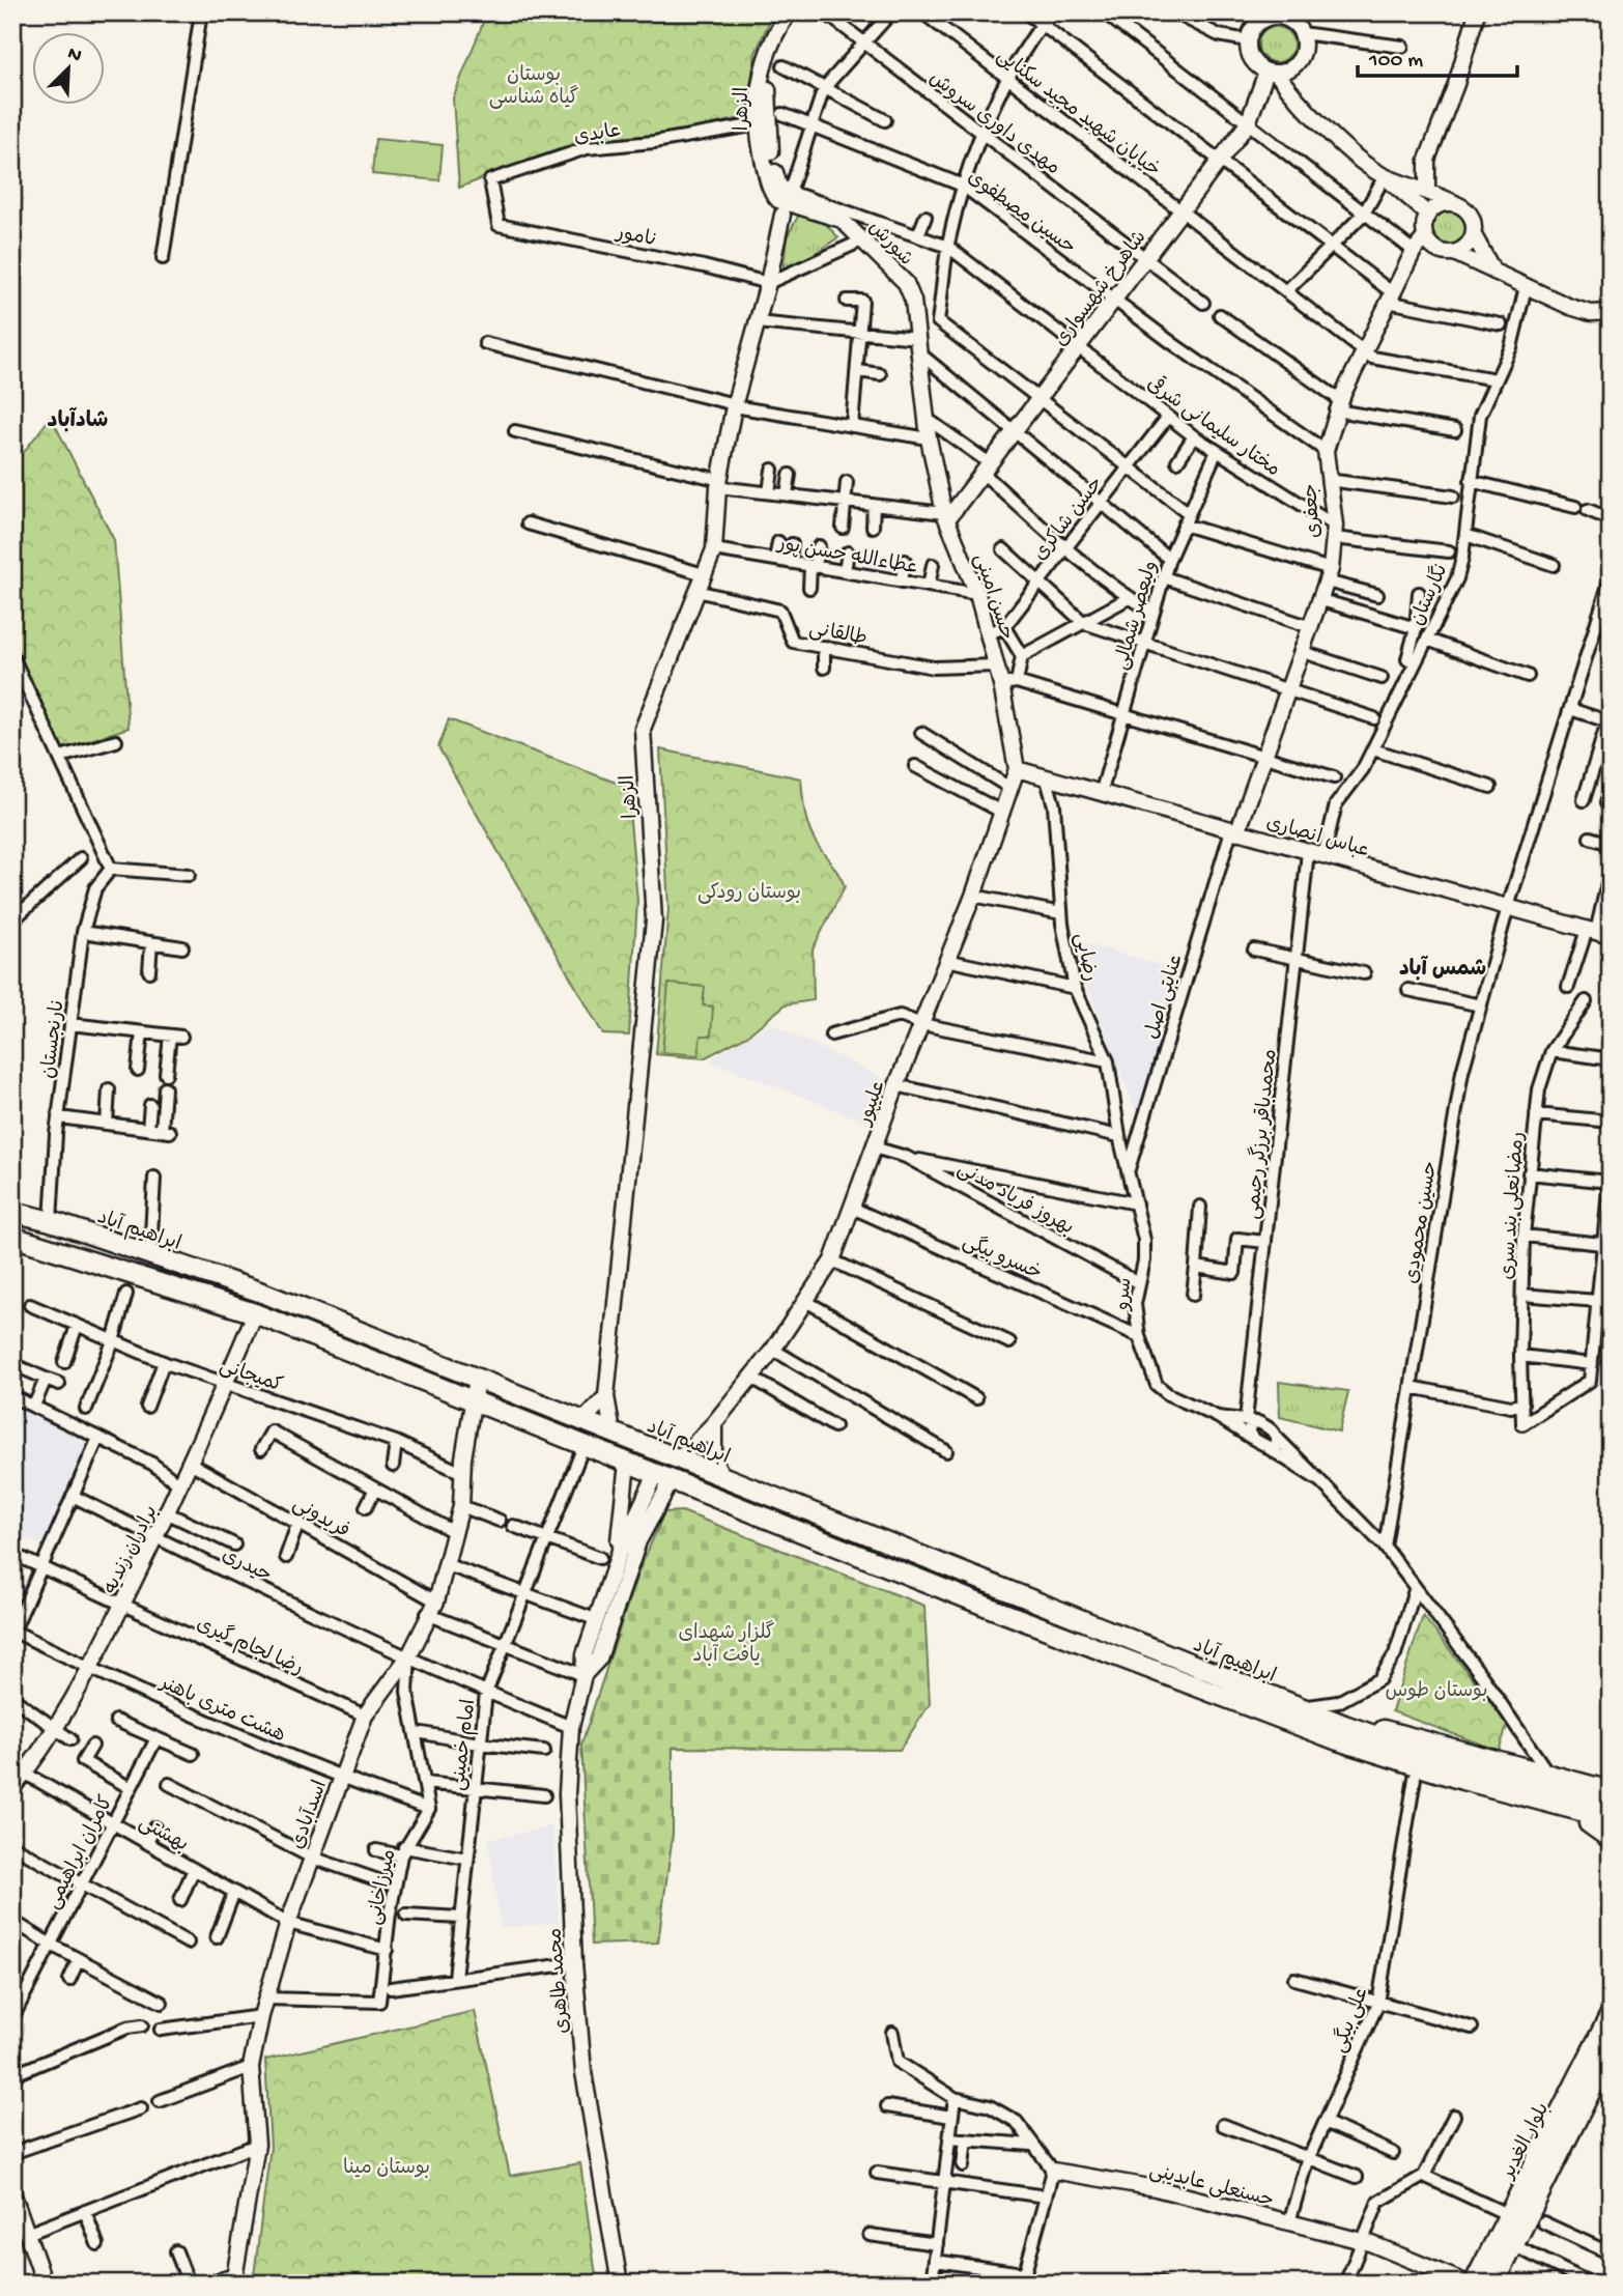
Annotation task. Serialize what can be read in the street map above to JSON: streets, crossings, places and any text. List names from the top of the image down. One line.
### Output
{"streets":{"main road":["ابراهیم آباد","بلوار الغدیر"],"street":["الزهرا","خیابان شهید مجید سکنایی","مهدی داوری سروش","عابدی","حسین مصطفوی","نامور","شورش","شاهرخ شهسواری","مختار سلیمانی شرقی","جعفری","حسن شاکری","عطاءالله حسن پور","نگارستان","حسن امینی","ولیعصر شمالی","طالقانی","عباس انصاری","رضایی","عنایتی اصل","نارنجستان","علیپور","محمدباقر برزگر رحیمی","بهروز فریاد مدنی","رمضانعلی بند سری","حسین محمودی","خسرو بیگی","سرو","کمیجانی","فریدونی","برادران زندیه","حیدری","رضا لجام گیری","هشت متری باهنر","امام خمینی","اسدآبادی","بهشتی","کامران ابراهیمی","میرزاخانی","محمد طاهری","علی بیگی","حسنعلی عابدینی"]},"crossings":[["الزهرا","عابدی"],["الزهرا","نامور"],["الزهرا","شورش"],["الزهرا","مختار سلیمانی شرقی"],["الزهرا","عطاءالله حسن پور"],["الزهرا","طالقانی"],["الزهرا","ابراهیم آباد"],["خیابان شهید مجید سکنایی","شاهرخ شهسواری"],["خیابان شهید مجید سکنایی","جعفری"],["خیابان شهید مجید سکنایی","نگارستان"],["مهدی داوری سروش","شاهرخ شهسواری"],["عابدی","نامور"],["حسین مصطفوی","شاهرخ شهسواری"],["حسین مصطفوی","جعفری"],["شورش","مختار سلیمانی شرقی"],["شورش","حسن امینی"],["شاهرخ شهسواری","مختار سلیمانی شرقی"],["شاهرخ شهسواری","حسن امینی"],["مختار سلیمانی شرقی","جعفری"],["مختار سلیمانی شرقی","حسن شاکری"],["مختار سلیمانی شرقی","ولیعصر شمالی"],["جعفری","عباس انصاری"],["جعفری","عنایتی اصل"],["عطاءالله حسن پور","حسن امینی"],["نگارستان","عباس انصاری"],["حسن امینی","طالقانی"],["حسن امینی","عباس انصاری"],["حسن امینی","علیپور"],["ولیعصر شمالی","عباس انصاری"],["عباس انصاری","رضایی"],["عباس انصاری","عنایتی اصل"],["عباس انصاری","علیپور"],["عباس انصاری","محمدباقر برزگر رحیمی"],["عباس انصاری","حسین محمودی"],["رضایی","سرو"],["عنایتی اصل","سرو"],["نارنجستان","ابراهیم آباد"],["علیپور","بهروز فریاد مدنی"],["علیپور","ابراهیم آباد"],["علیپور","خسرو بیگی"],["بهروز فریاد مدنی","سرو"],["ابراهیم آباد","برادران زندیه"],["ابراهیم آباد","امام خمینی"],["ابراهیم آباد","اسدآبادی"],["ابراهیم آباد","محمد طاهری"],["ابراهیم آباد","علی بیگی"],["خسرو بیگی","سرو"],["کمیجانی","برادران زندیه"],["کمیجانی","اسدآبادی"],["فریدونی","برادران زندیه"],["فریدونی","امام خمینی"],["فریدونی","اسدآبادی"],["فریدونی","محمد طاهری"],["برادران زندیه","حیدری"],["برادران زندیه","رضا لجام گیری"],["برادران زندیه","هشت متری باهنر"],["برادران زندیه","بهشتی"],["حیدری","امام خمینی"],["حیدری","اسدآبادی"],["حیدری","محمد طاهری"],["رضا لجام گیری","اسدآبادی"],["هشت متری باهنر","اسدآبادی"],["هشت متری باهنر","میرزاخانی"],["اسدآبادی","بهشتی"],["اسدآبادی","میرزاخانی"],["بهشتی","کامران ابراهیمی"],["بهشتی","میرزاخانی"],["علی بیگی","حسنعلی عابدینی"]],"districts":["شادآباد","شمس آباد"],"parks":["بوستان گیاه شناسی","بوستان رودکی","گلزار شهدای یافت آباد","بوستان طوس","بوستان مینا"],"scale_bar":"100 m","north":"top right"}
